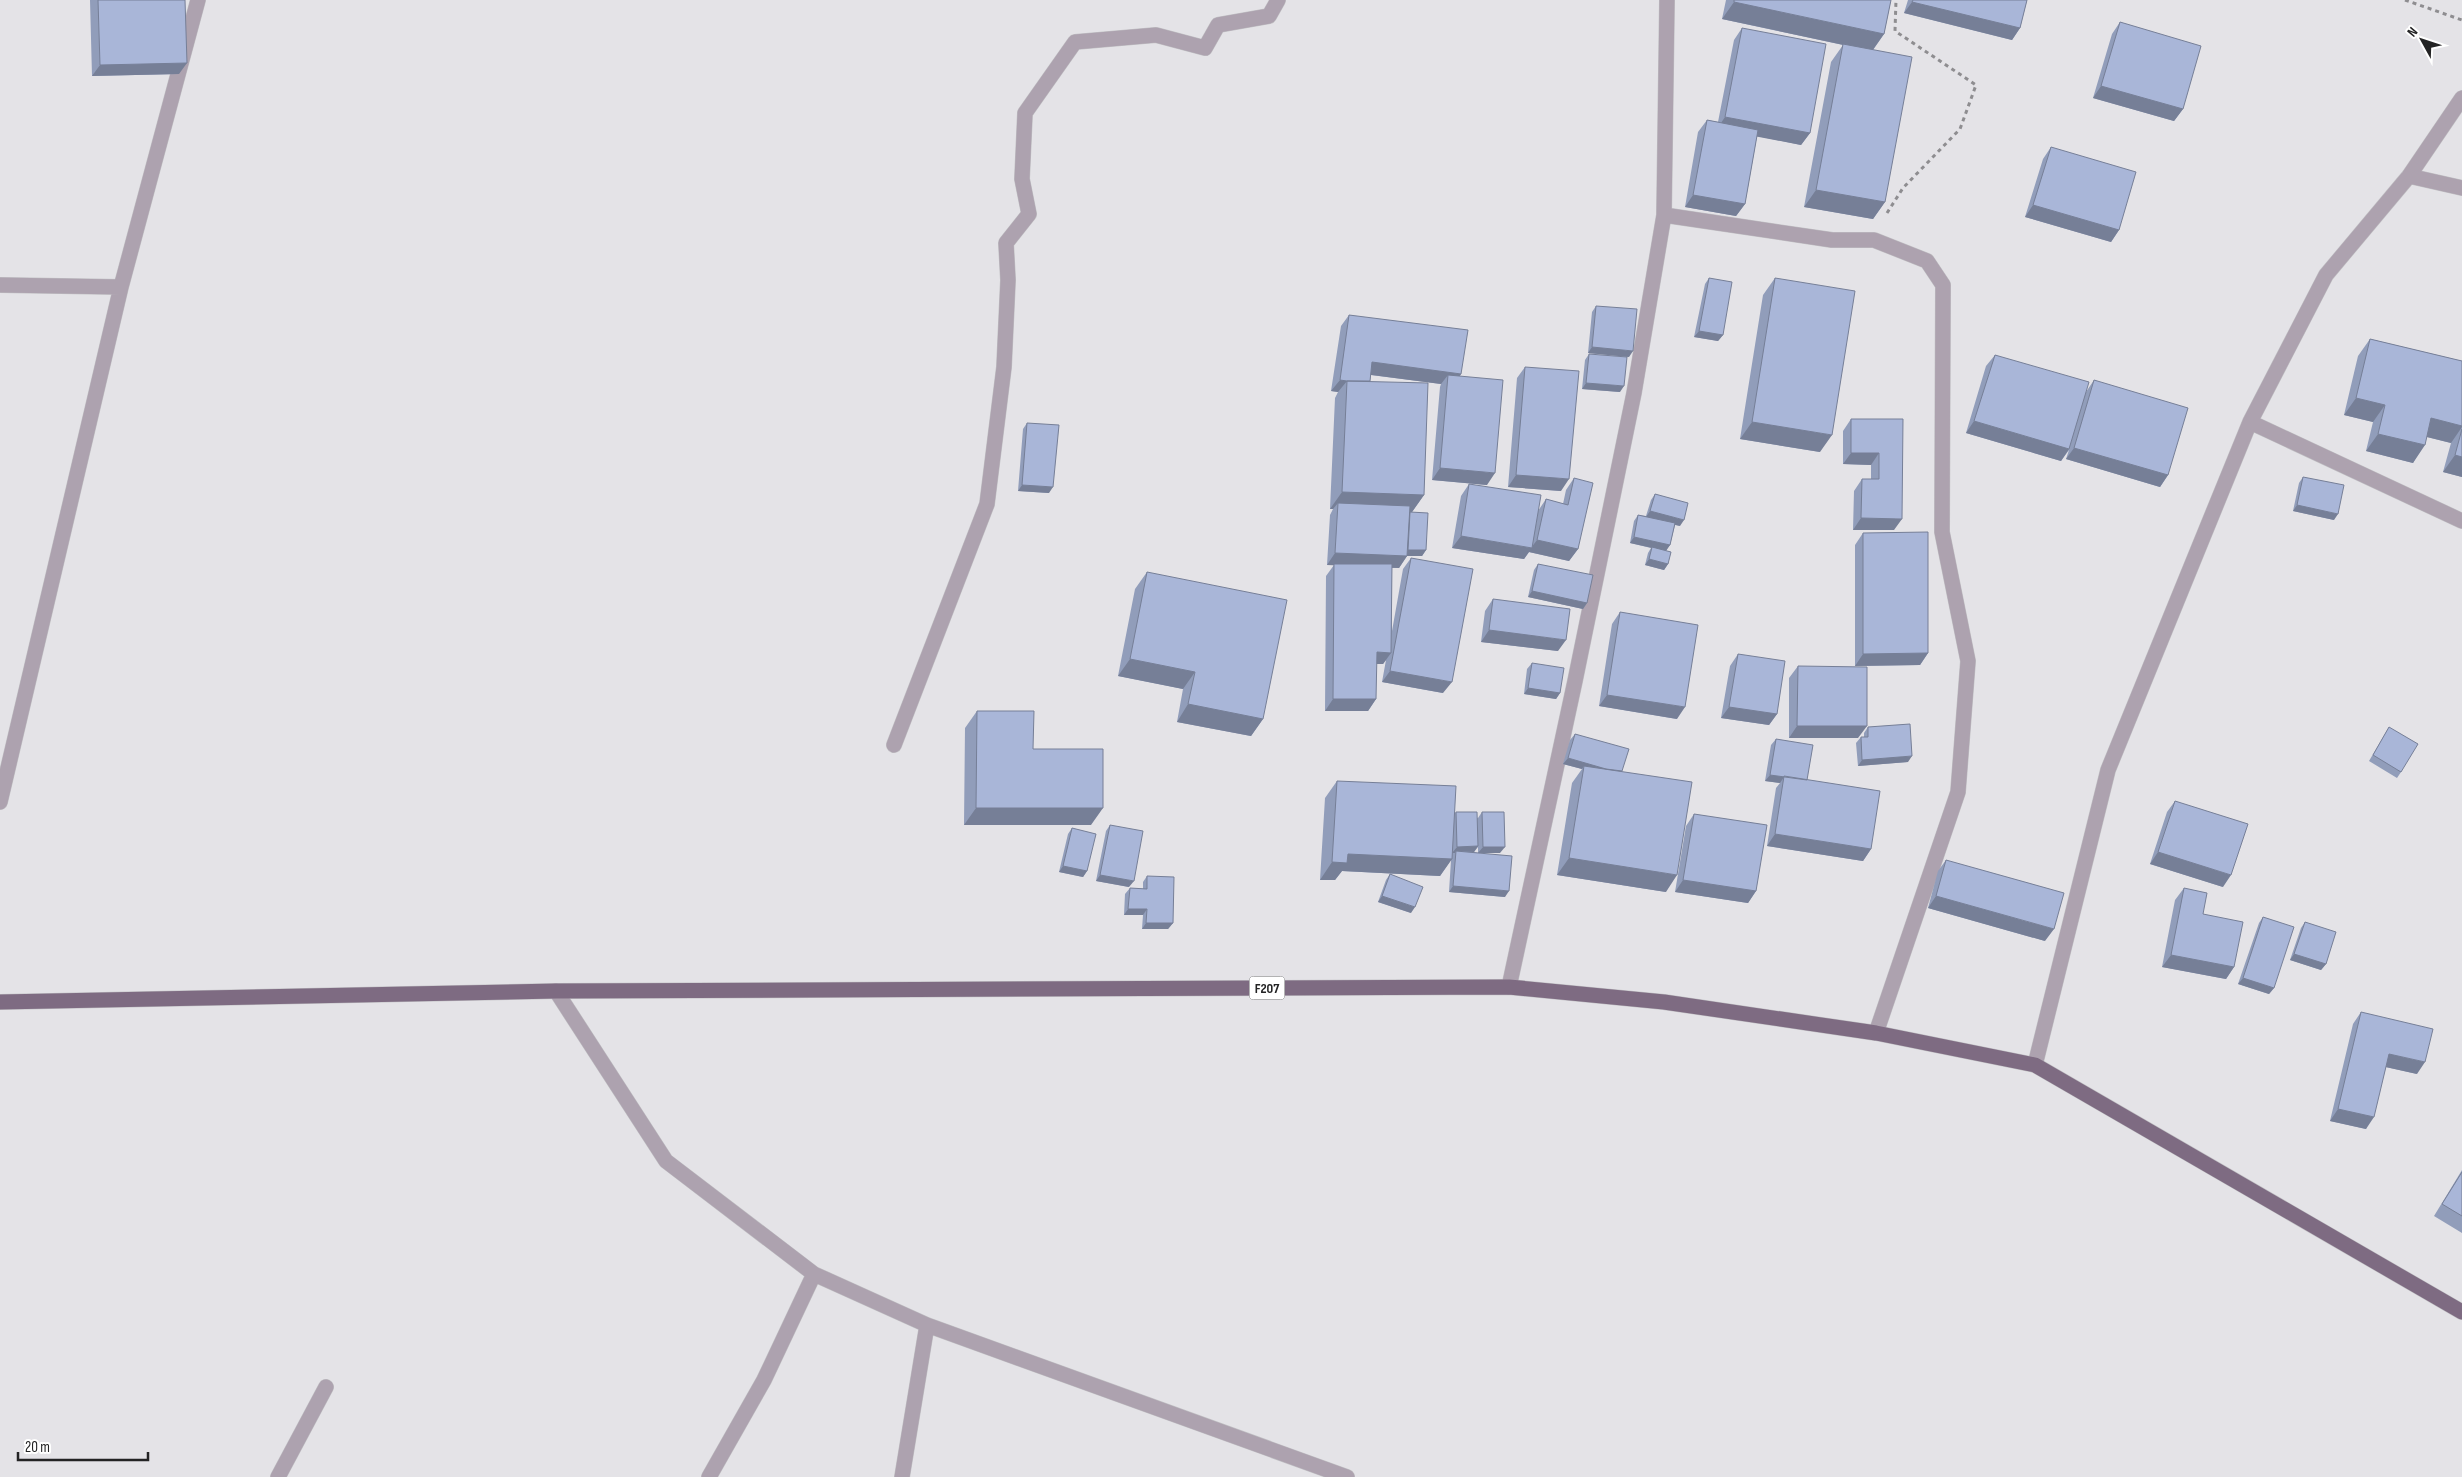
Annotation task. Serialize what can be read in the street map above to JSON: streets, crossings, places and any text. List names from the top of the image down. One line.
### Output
{"streets":{"main road":["F207"]},"scale_bar":"20 m","north":"top left"}
